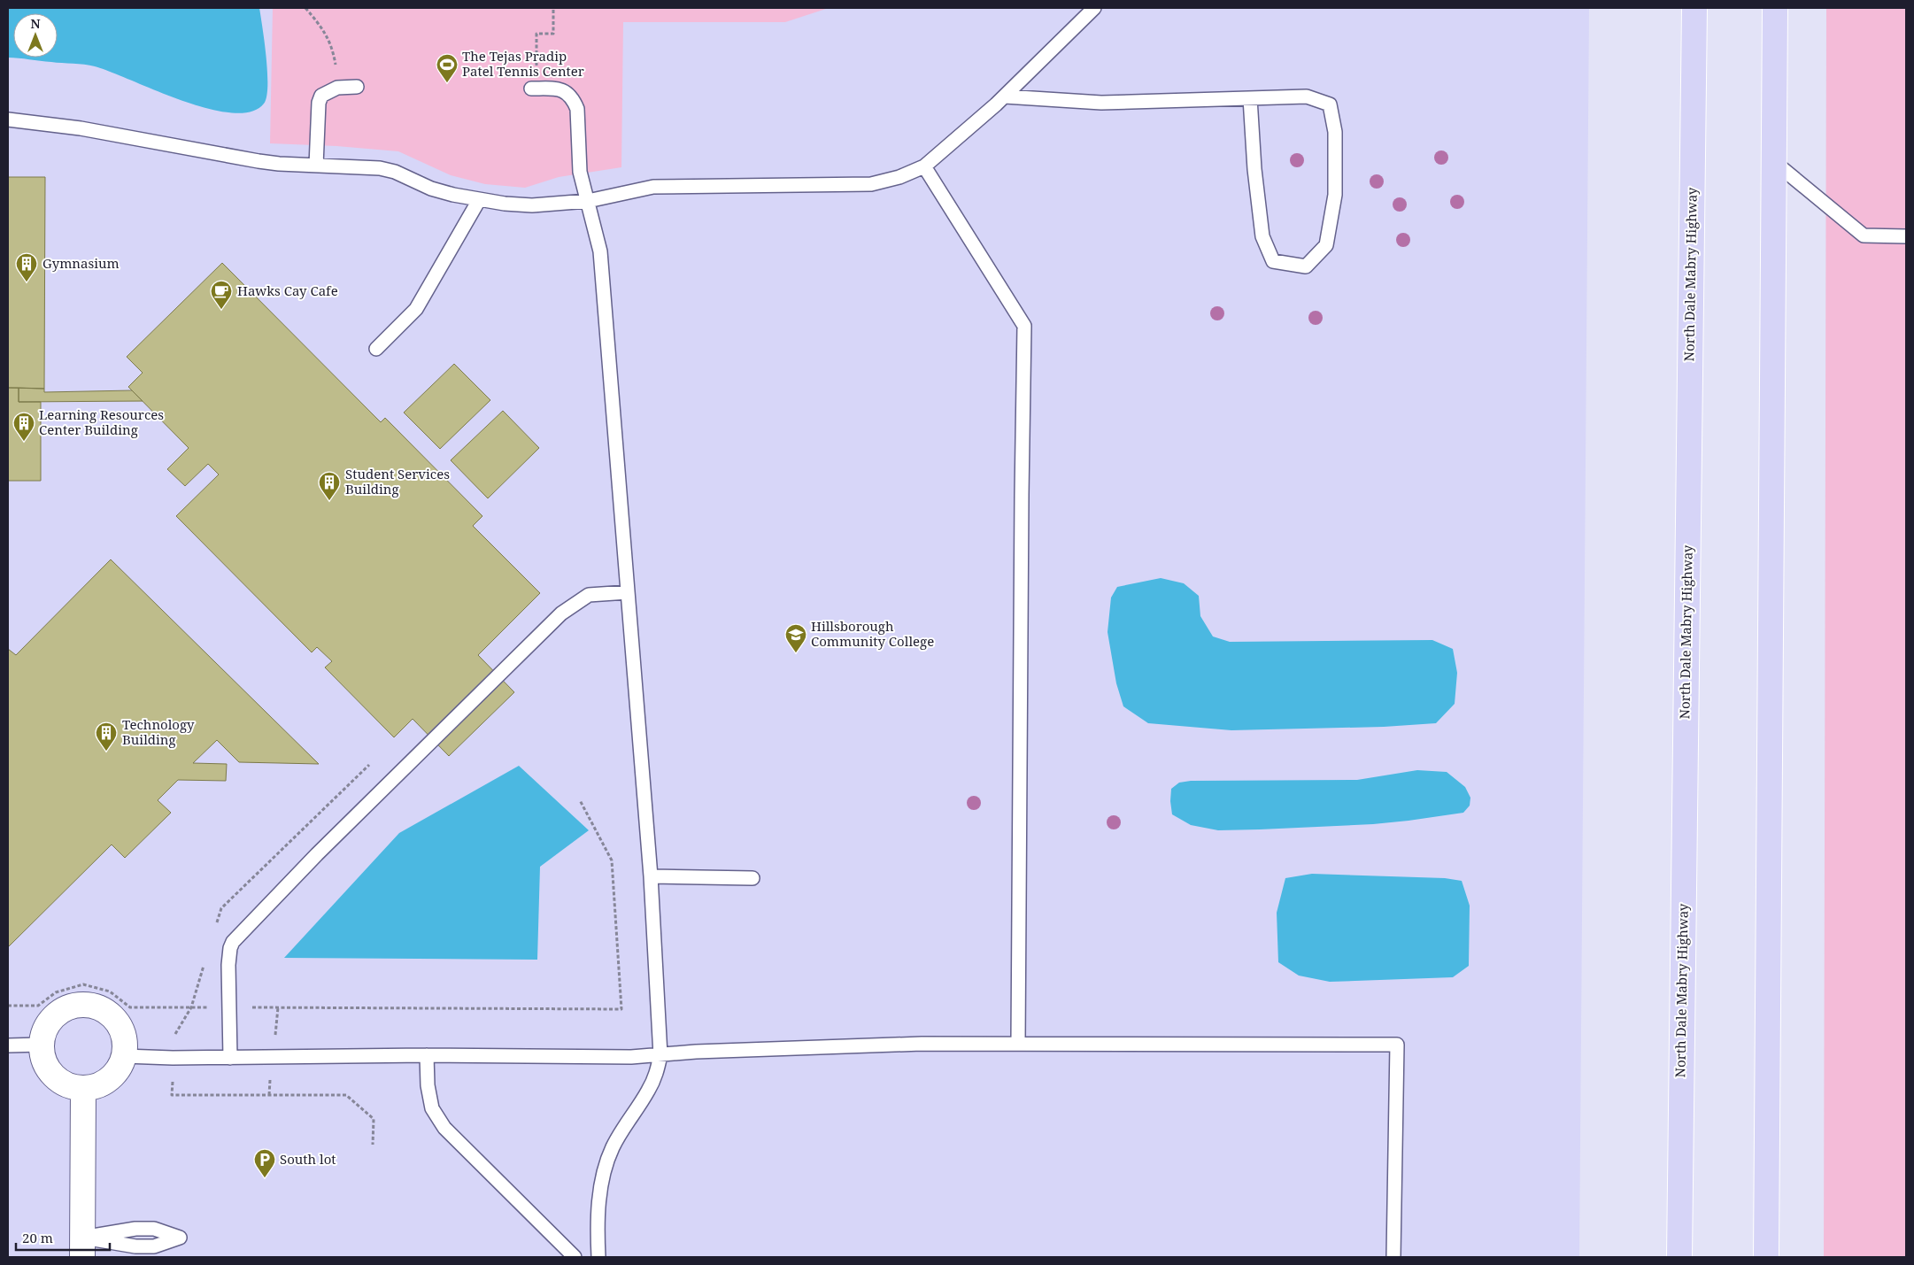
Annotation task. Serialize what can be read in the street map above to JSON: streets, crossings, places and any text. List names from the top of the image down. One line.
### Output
{"streets":{"main road":["North Dale Mabry Highway"]},"places":{"sports":["The Tejas Pradip Patel Tennis Center"],"building":["Gymnasium","Learning Resources Center Building","Student Services Building","Technology Building"],"cafe":["Hawks Cay Cafe"],"school or university":["Hillsborough Community College"],"parking":["South lot"]},"scale_bar":"20 m","north":"top"}
